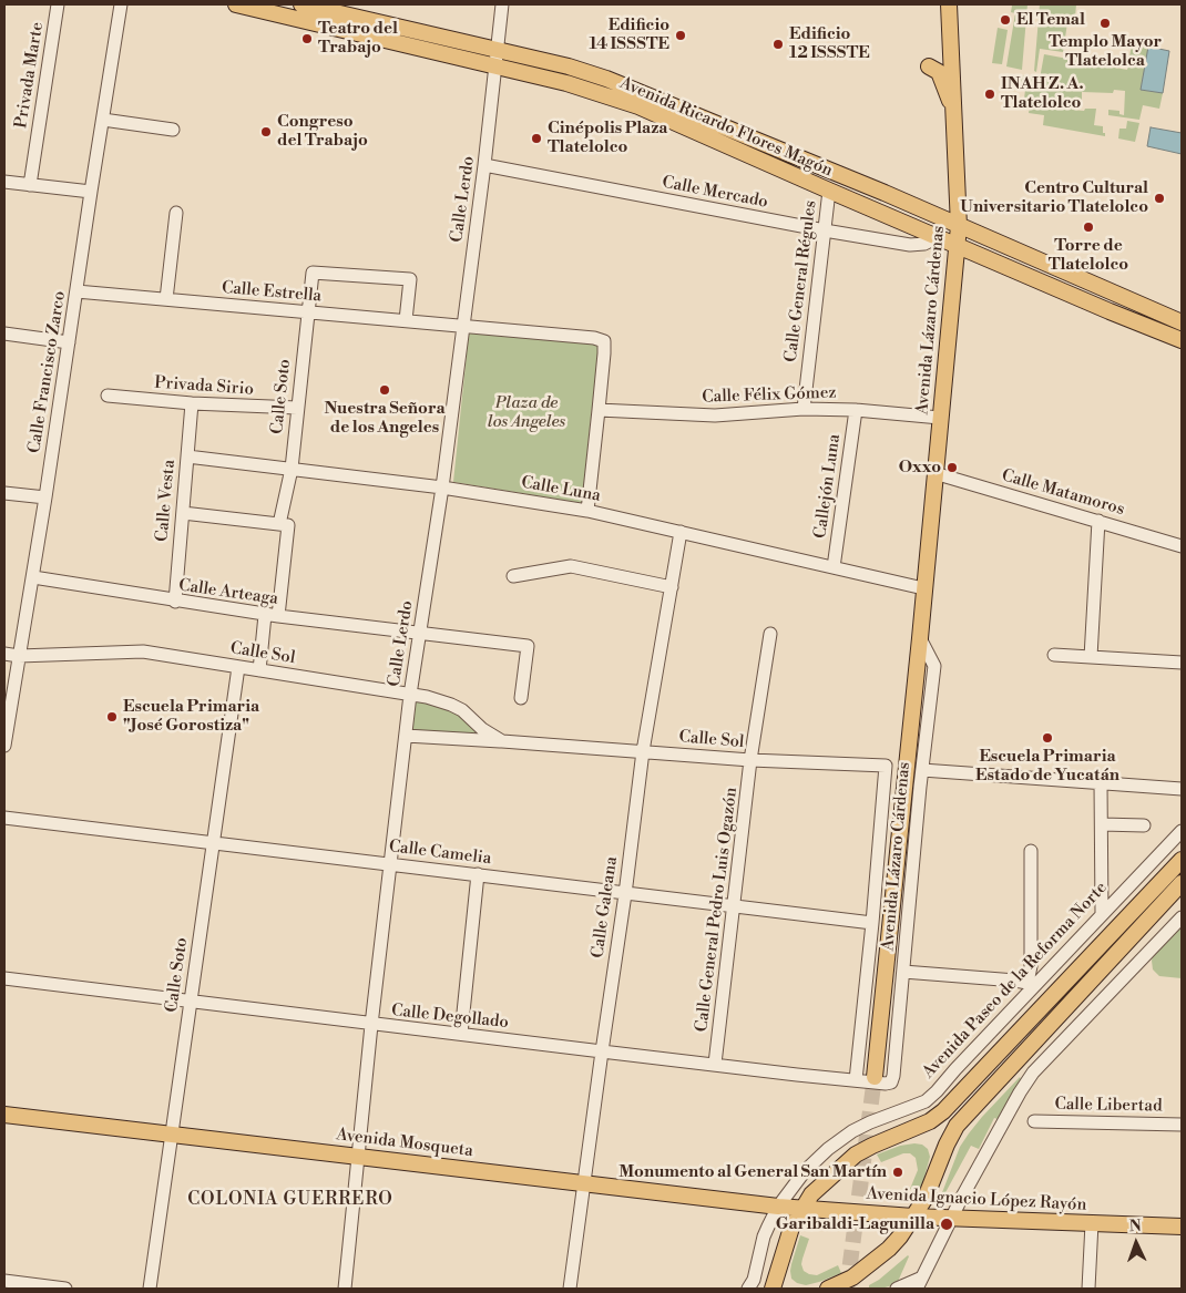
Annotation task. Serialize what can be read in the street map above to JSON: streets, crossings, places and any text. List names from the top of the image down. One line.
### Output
{"streets":{"main road":["Avenida Ricardo Flores Magón","Avenida Lázaro Cárdenas","Avenida Mosqueta","Avenida Ignacio López Rayón"],"street":["Privada Marte","Calle Mercado","Calle Lerdo","Calle General Régules","Calle Estrella","Calle Francisco Zarco","Privada Sirio","Calle Félix Gómez","Calle Soto","Callejón Luna","Calle Luna","Calle Matamoros","Calle Vesta","Calle Arteaga","Calle Sol","Calle Camelia","Calle Galeana","Calle General Pedro Luis Ogazón","Avenida Paseo de la Reforma Norte","Calle Degollado","Calle Libertad"]},"crossings":[["Avenida Ricardo Flores Magón","Calle Mercado"],["Avenida Ricardo Flores Magón","Calle Lerdo"],["Avenida Ricardo Flores Magón","Calle General Régules"],["Avenida Ricardo Flores Magón","Avenida Lázaro Cárdenas"],["Calle Mercado","Calle Lerdo"],["Calle Mercado","Calle General Régules"],["Calle Lerdo","Calle Estrella"],["Calle Lerdo","Calle Luna"],["Calle Lerdo","Calle Arteaga"],["Calle Lerdo","Calle Sol"],["Calle Lerdo","Calle Camelia"],["Calle Lerdo","Calle Degollado"],["Calle Lerdo","Avenida Mosqueta"],["Calle General Régules","Calle Félix Gómez"],["Calle Estrella","Calle Francisco Zarco"],["Calle Estrella","Calle Félix Gómez"],["Calle Estrella","Calle Soto"],["Avenida Lázaro Cárdenas","Calle Félix Gómez"],["Avenida Lázaro Cárdenas","Calle Luna"],["Avenida Lázaro Cárdenas","Calle Matamoros"],["Avenida Lázaro Cárdenas","Calle Degollado"],["Calle Francisco Zarco","Calle Arteaga"],["Calle Francisco Zarco","Calle Sol"],["Privada Sirio","Calle Soto"],["Privada Sirio","Calle Vesta"],["Calle Félix Gómez","Callejón Luna"],["Calle Soto","Calle Luna"],["Calle Soto","Calle Arteaga"],["Calle Soto","Calle Sol"],["Calle Soto","Calle Camelia"],["Calle Soto","Calle Degollado"],["Calle Soto","Avenida Mosqueta"],["Callejón Luna","Calle Luna"],["Calle Luna","Calle Vesta"],["Calle Luna","Calle Galeana"],["Calle Vesta","Calle Arteaga"],["Calle Sol","Calle Camelia"],["Calle Sol","Calle Galeana"],["Calle Sol","Calle General Pedro Luis Ogazón"],["Calle Camelia","Calle Galeana"],["Calle Camelia","Calle General Pedro Luis Ogazón"],["Calle Galeana","Calle Degollado"],["Calle Galeana","Avenida Mosqueta"],["Calle General Pedro Luis Ogazón","Calle Degollado"],["Avenida Paseo de la Reforma Norte","Avenida Mosqueta"],["Avenida Mosqueta","Avenida Ignacio López Rayón"]],"districts":["COLONIA GUERRERO"],"parks":["Plaza de los Angeles"],"places":["El Temal","Templo Mayor Tlatelolca","Edificio 14 ISSSTE","Teatro del Trabajo","Edificio 12 ISSSTE","INAH Z. A. Tlatelolco","Congreso del Trabajo","Cinépolis Plaza Tlatelolco","Centro Cultural Universitario Tlatelolco","Torre de Tlatelolco","Nuestra Señora de los Angeles","Oxxo","Escuela Primaria \"José Gorostiza\"","Escuela Primaria Estado de Yucatán","Monumento al General San Martín","Garibaldi-Lagunilla"],"north":"top"}
